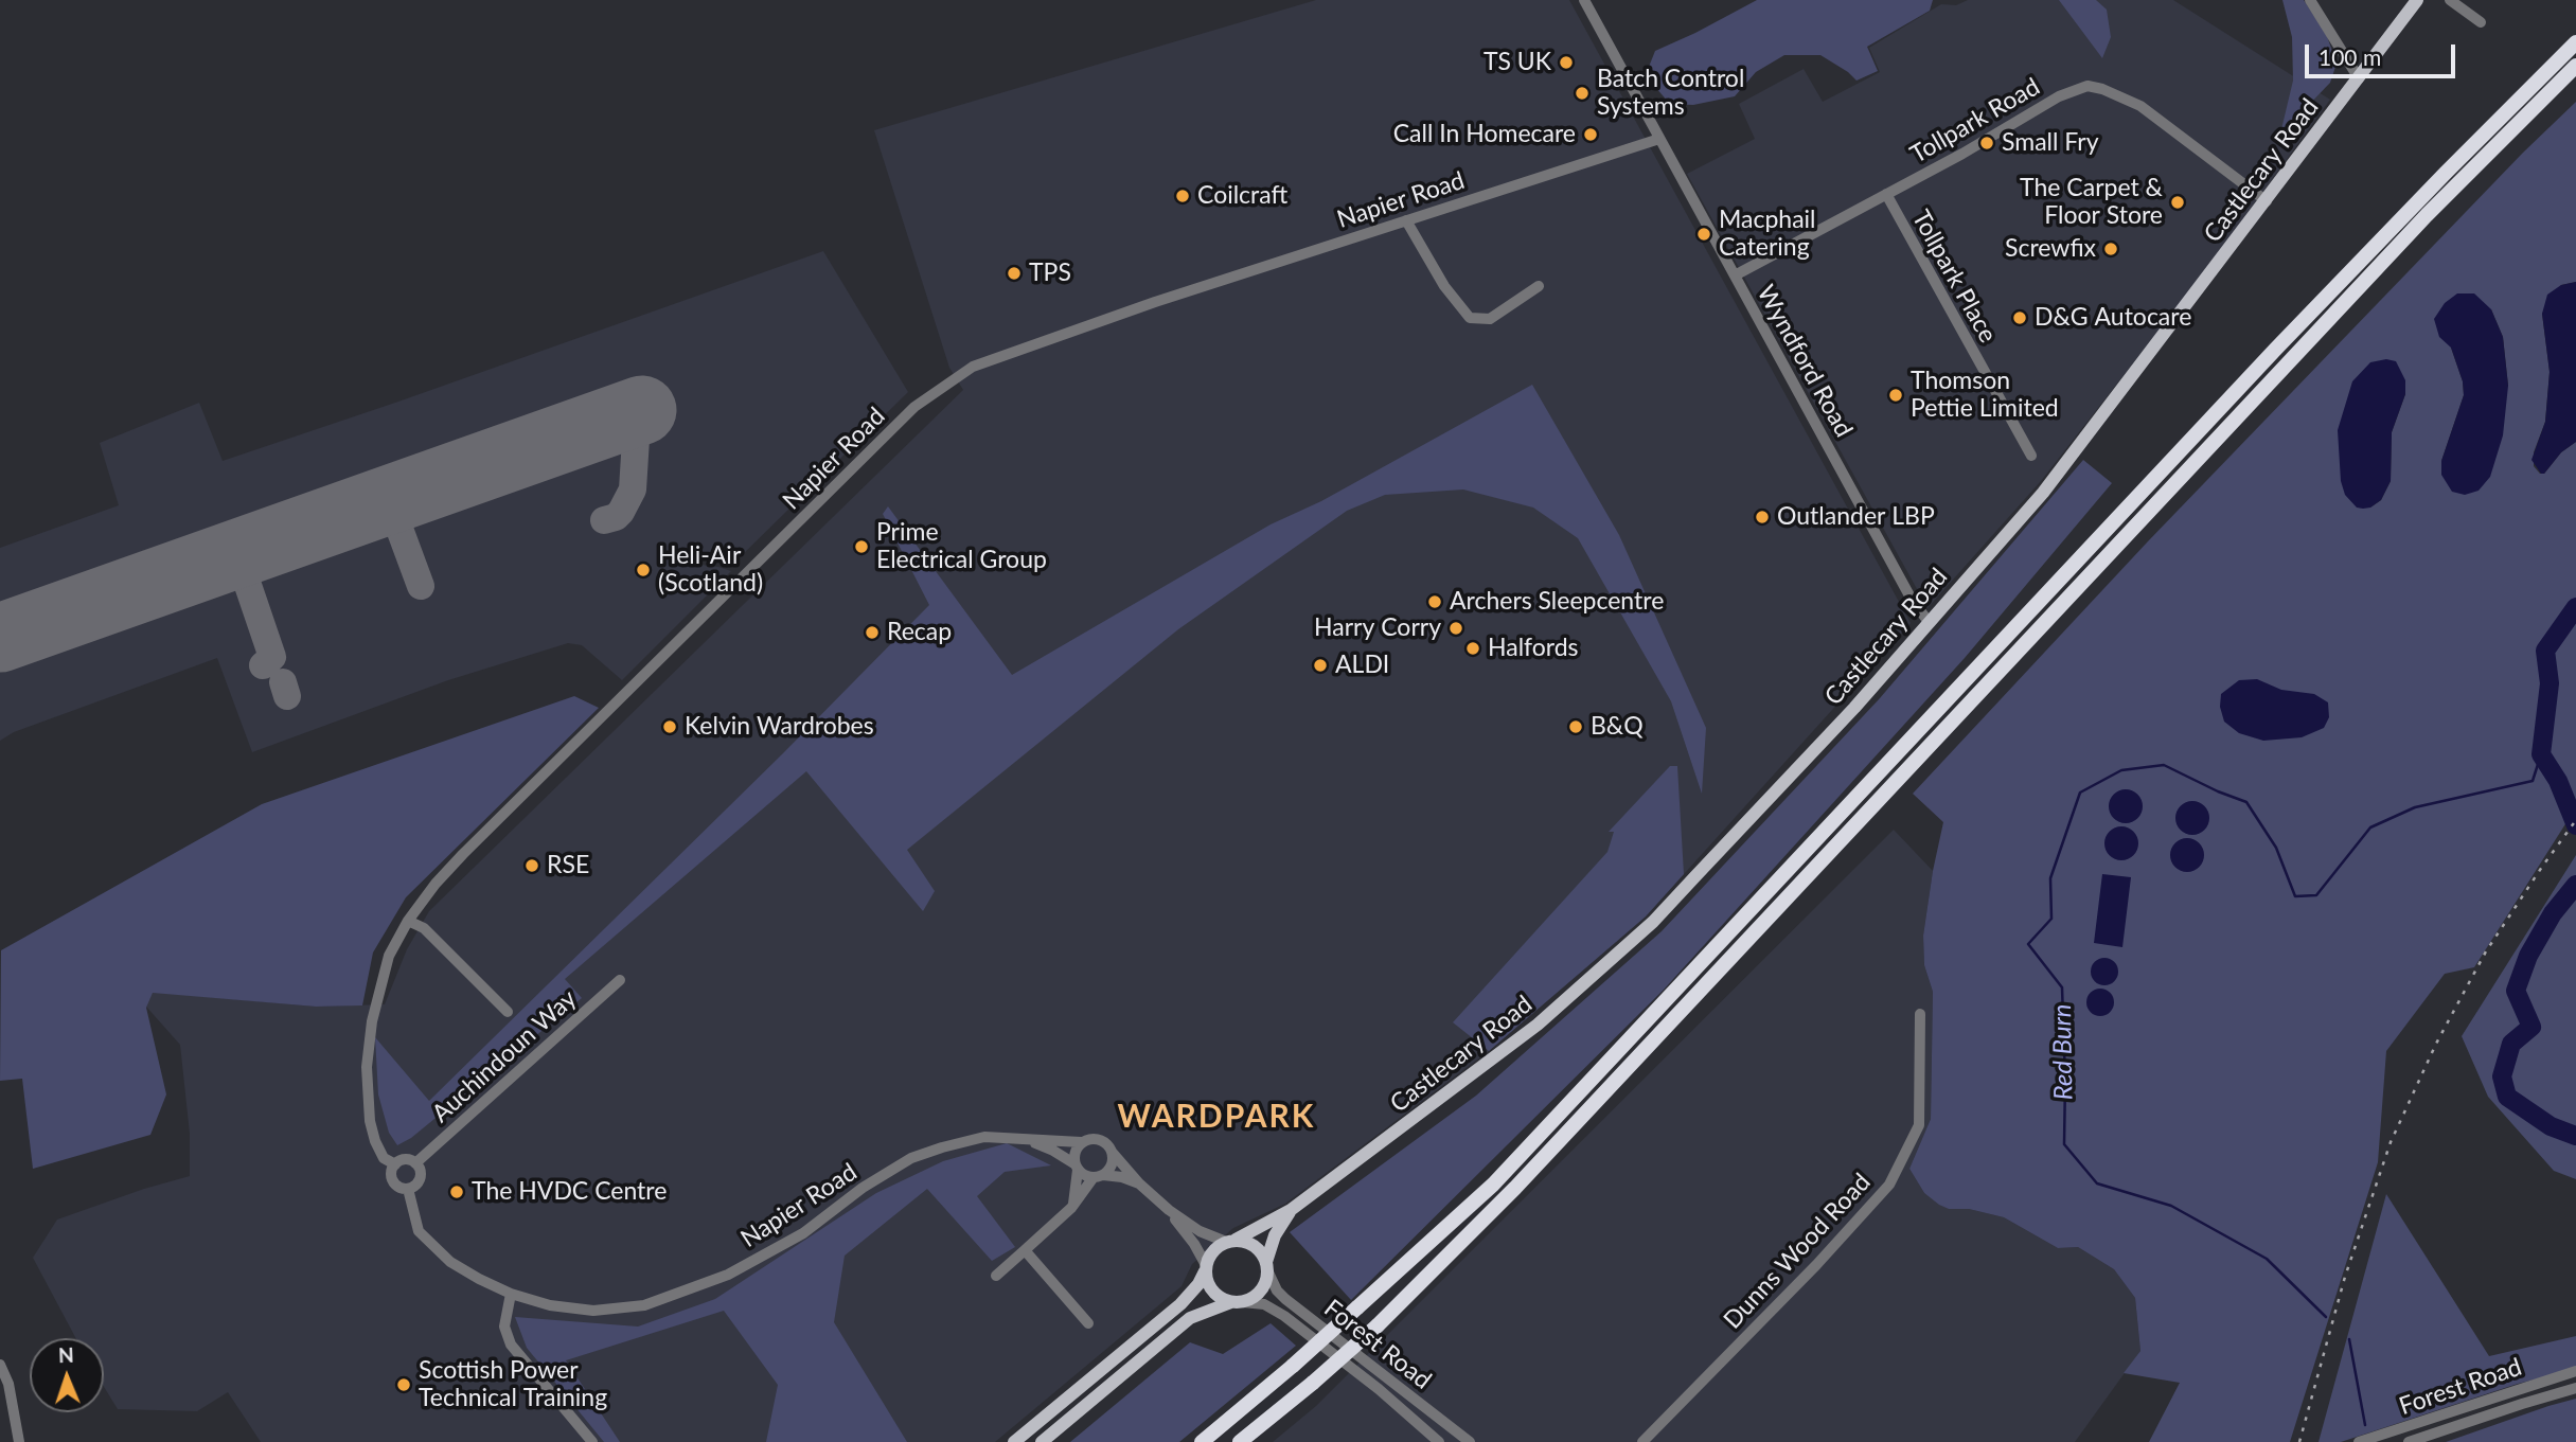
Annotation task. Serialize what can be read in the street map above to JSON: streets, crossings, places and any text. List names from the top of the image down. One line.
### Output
{"streets":{"main road":["Castlecary Road"],"street":["Tollpark Road","Napier Road","Tollpark Place","Wyndford Road","Auchindoun Way","Dunns Wood Road","Forest Road"]},"crossings":[["Tollpark Road","Castlecary Road"],["Tollpark Road","Tollpark Place"],["Tollpark Road","Wyndford Road"],["Castlecary Road","Wyndford Road"],["Castlecary Road","Forest Road"],["Napier Road","Wyndford Road"],["Napier Road","Auchindoun Way"]],"districts":["WARDPARK"],"water":["Red Burn"],"places":["TS UK","Batch Control Systems","Call In Homecare","Small Fry","Coilcraft","The Carpet & Floor Store","Macphail Catering","Screwfix","TPS","D&G Autocare","Thomson Pettie Limited","Outlander LBP","Prime Electrical Group","Heli-Air (Scotland)","Archers Sleepcentre","Harry Corry","Recap","Halfords","ALDI","Kelvin Wardrobes","B&Q","RSE","The HVDC Centre","Scottish Power Technical Training"],"scale_bar":"100 m","north":"top"}
